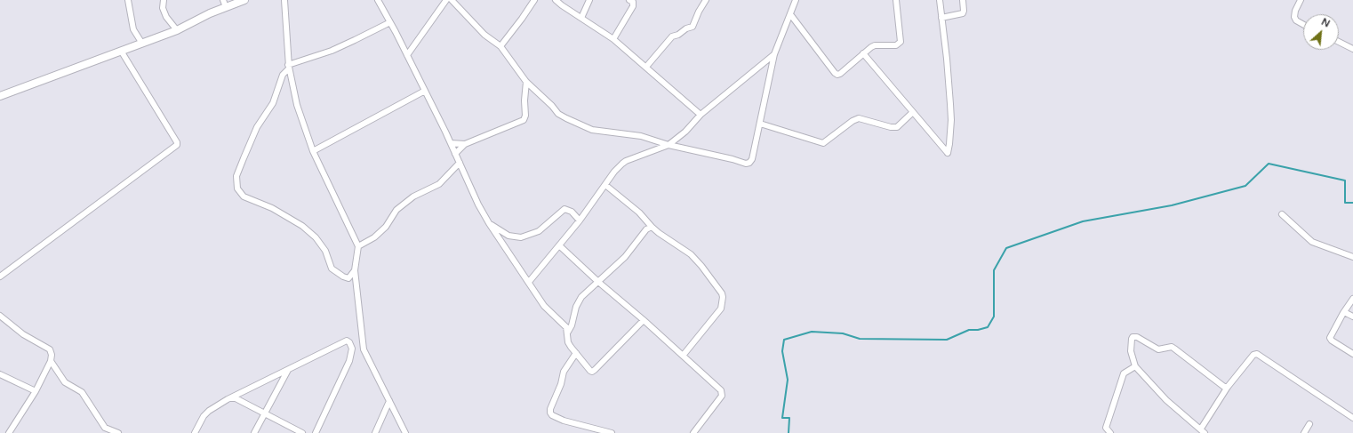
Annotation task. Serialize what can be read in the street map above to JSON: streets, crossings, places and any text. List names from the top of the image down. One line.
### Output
{"north":"top right"}
